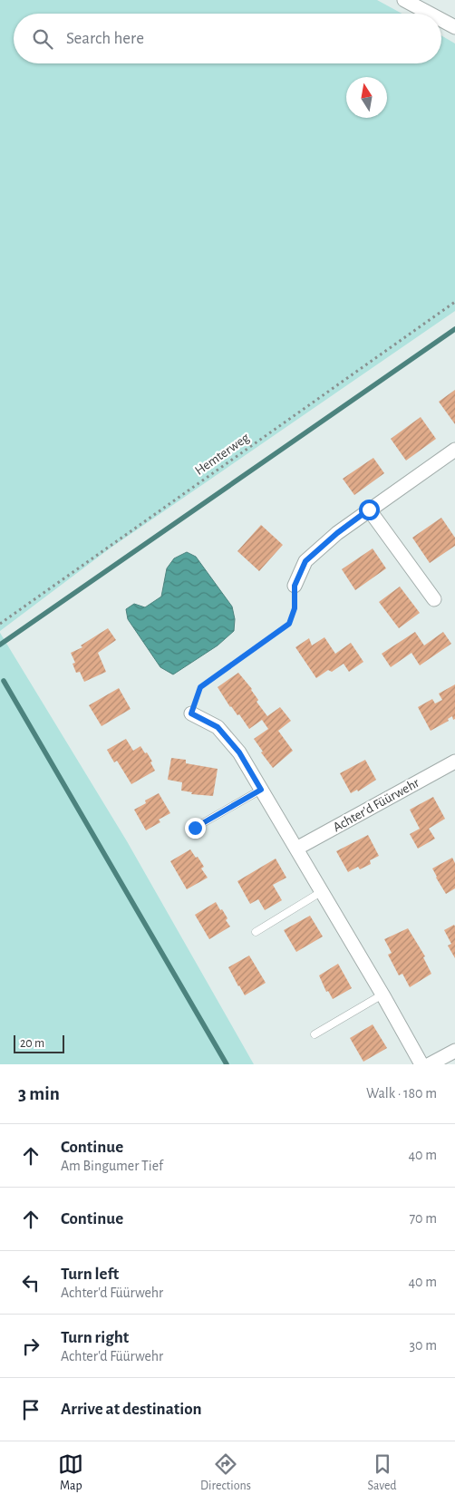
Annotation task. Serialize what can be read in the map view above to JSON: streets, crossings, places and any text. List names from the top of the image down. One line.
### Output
{"streets":{"street":["Achter'd Füürwehr"],"path":["Hemterweg"]},"scale_bar":"20 m","north":"top","page":{"search":"Search here","scale":"20 m","heading":["3 min","Walk · 180 m"],"list":[["Continue","Am Bingumer Tief","40 m"],["Continue","70 m"],["Turn left","Achter'd Füürwehr","40 m"],["Turn right","Achter'd Füürwehr","30 m"],"Arrive at destination"],"nav":["Map","Directions","Saved"]}}
